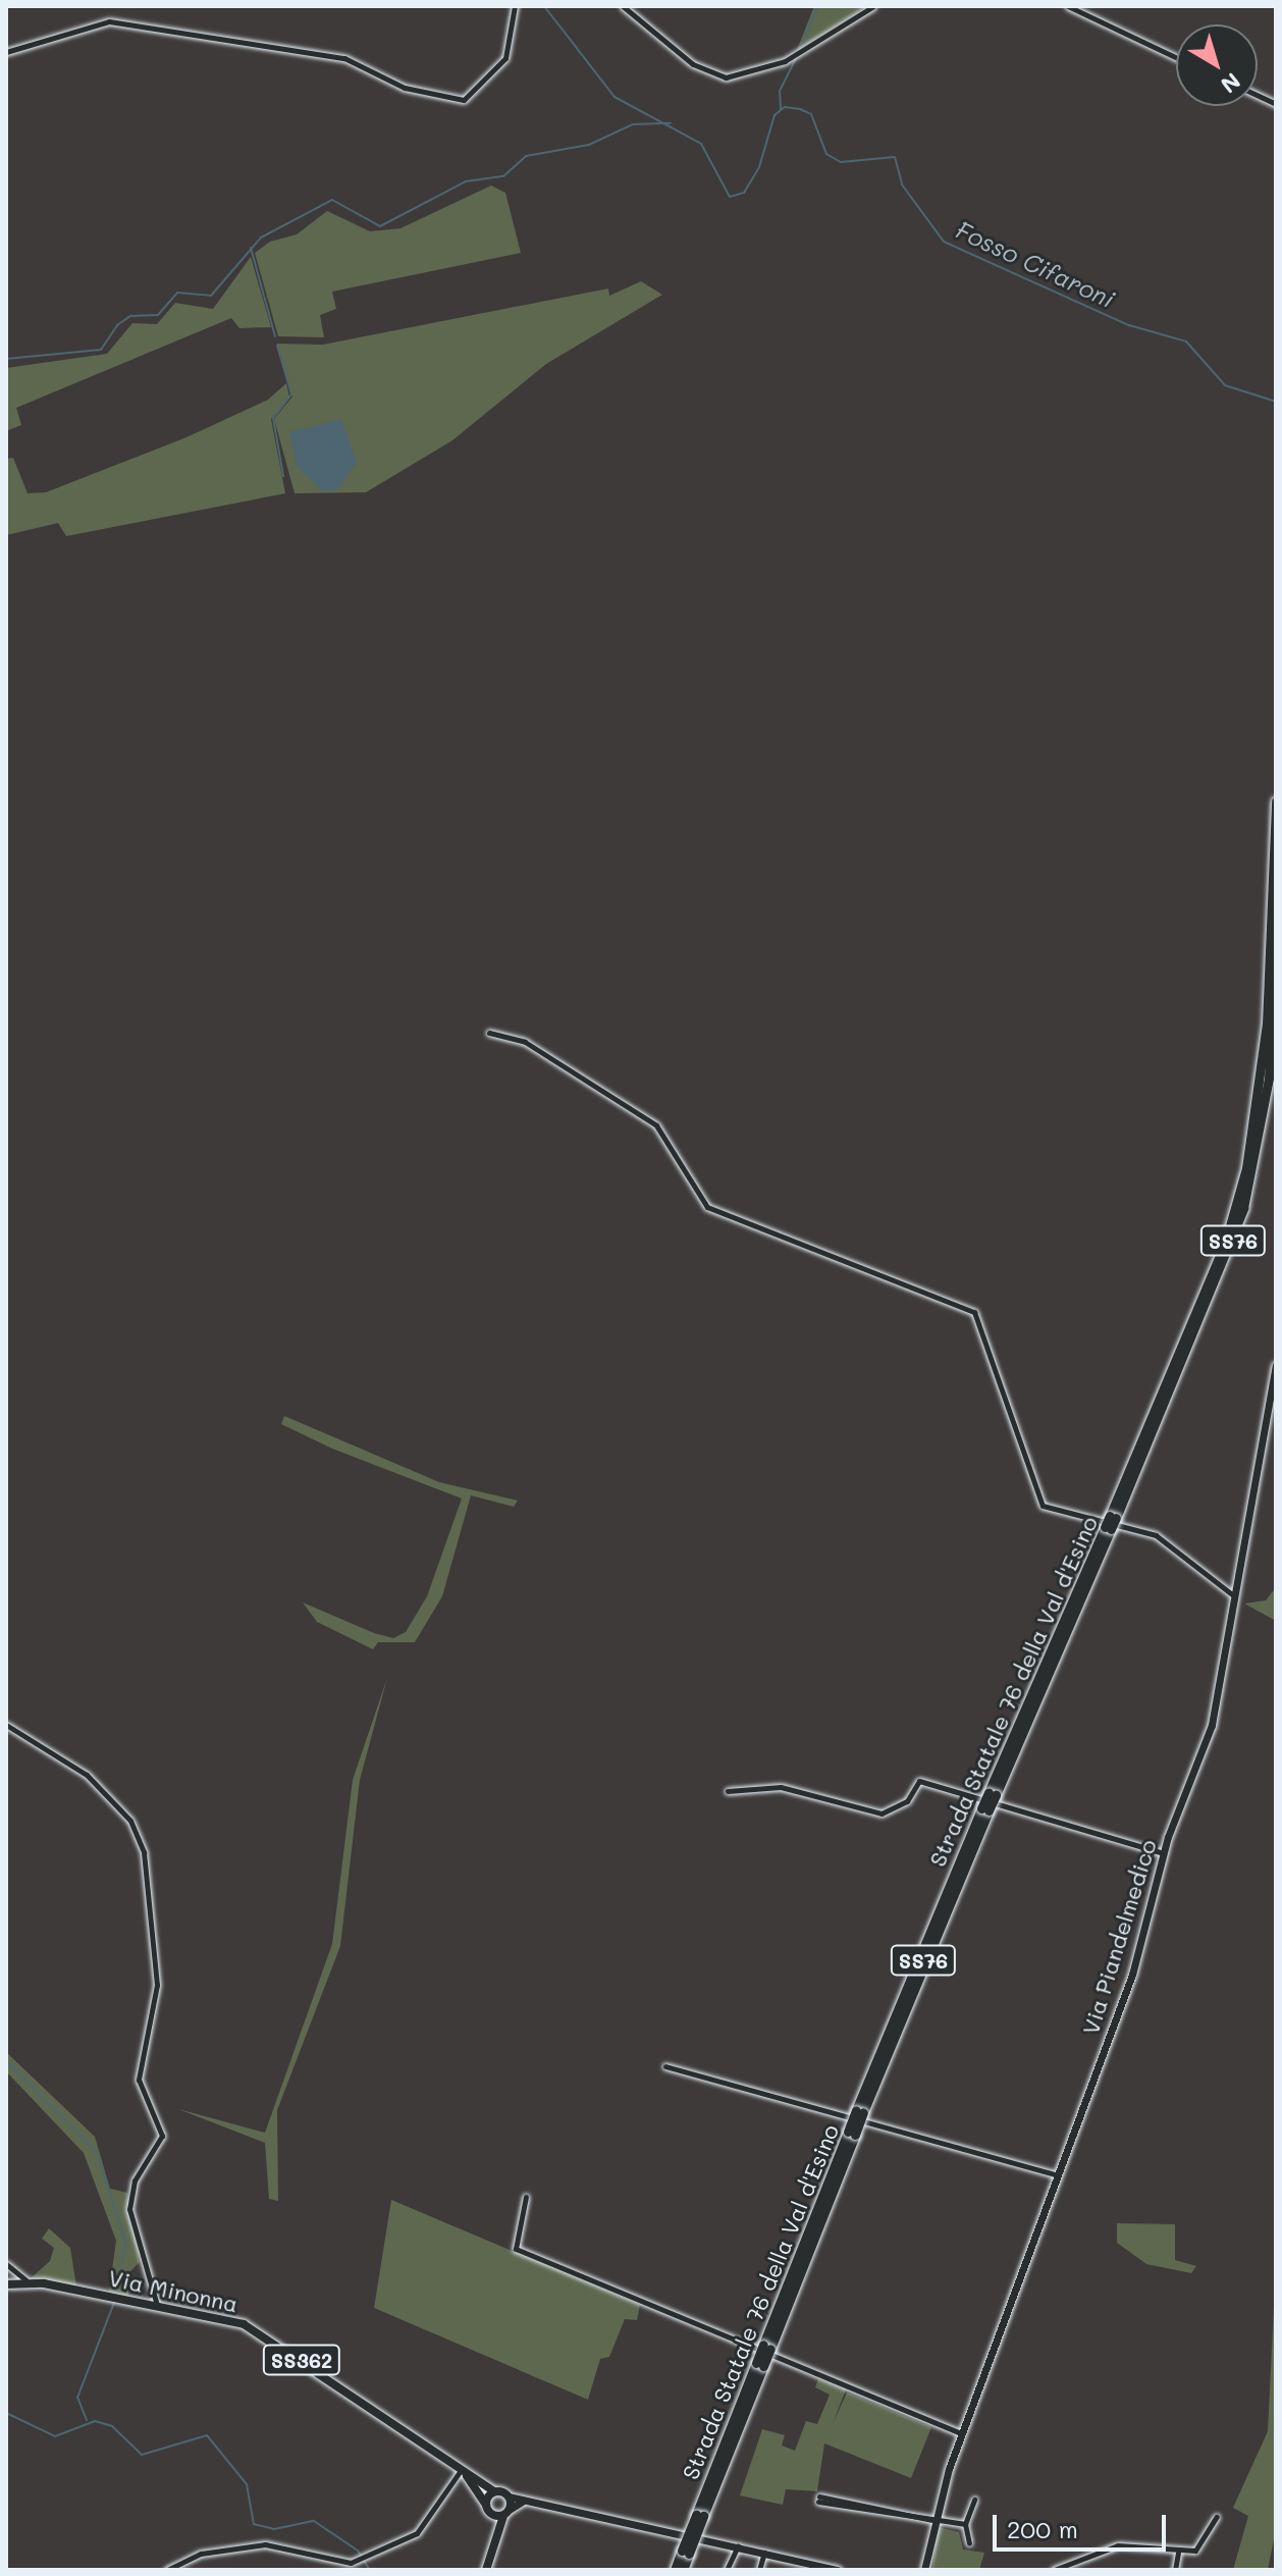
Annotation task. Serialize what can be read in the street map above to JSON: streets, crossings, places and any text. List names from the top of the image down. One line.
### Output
{"streets":{"highway":["SS76","Strada Statale 76 della Val d'Esino"],"main road":["Via Piandelmedico","Via Minonna","SS362"]},"crossings":[["Via Minonna","SS362"]],"water":["Fosso Cifaroni"],"scale_bar":"200 m","north":"bottom right"}
